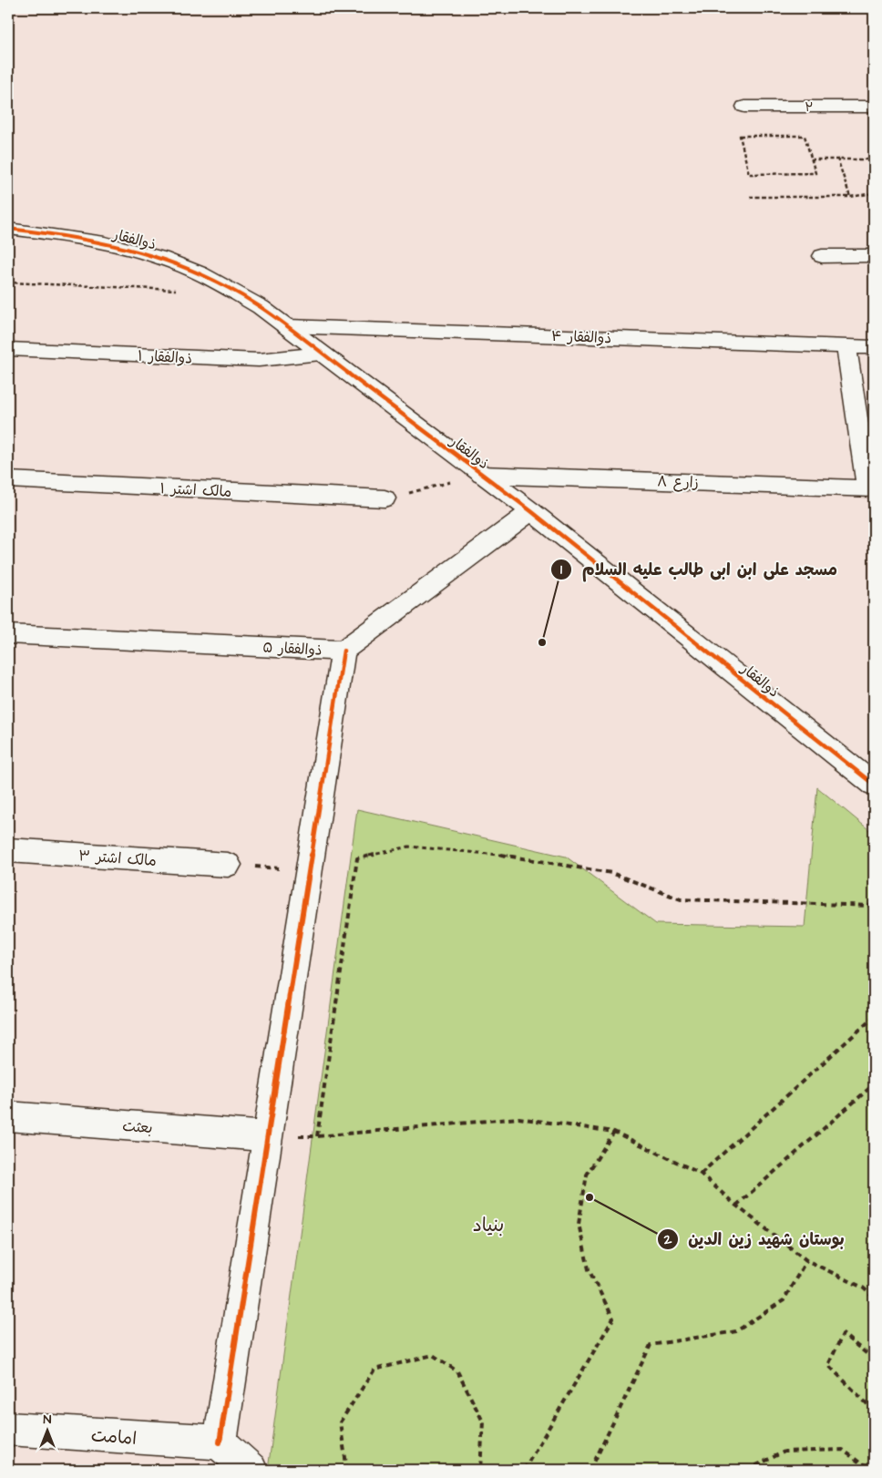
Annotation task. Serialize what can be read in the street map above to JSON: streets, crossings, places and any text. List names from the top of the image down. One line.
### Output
{"streets":{"street":["۲","ذوالفقار","ذوالفقار ۴","ذوالفقار ۱","زارع ۸","مالک اشتر ۱","ذوالفقار ۵","مالک اشتر ۳","بعثت","امامت"]},"crossings":[["ذوالفقار","ذوالفقار ۴"],["ذوالفقار","ذوالفقار ۱"],["ذوالفقار","زارع ۸"],["ذوالفقار","ذوالفقار ۵"]],"districts":["بنیاد"],"places":["مسجد علی ابن ابی طالب علیه السلام","بوستان شهید زین الدین"],"north":"top"}
